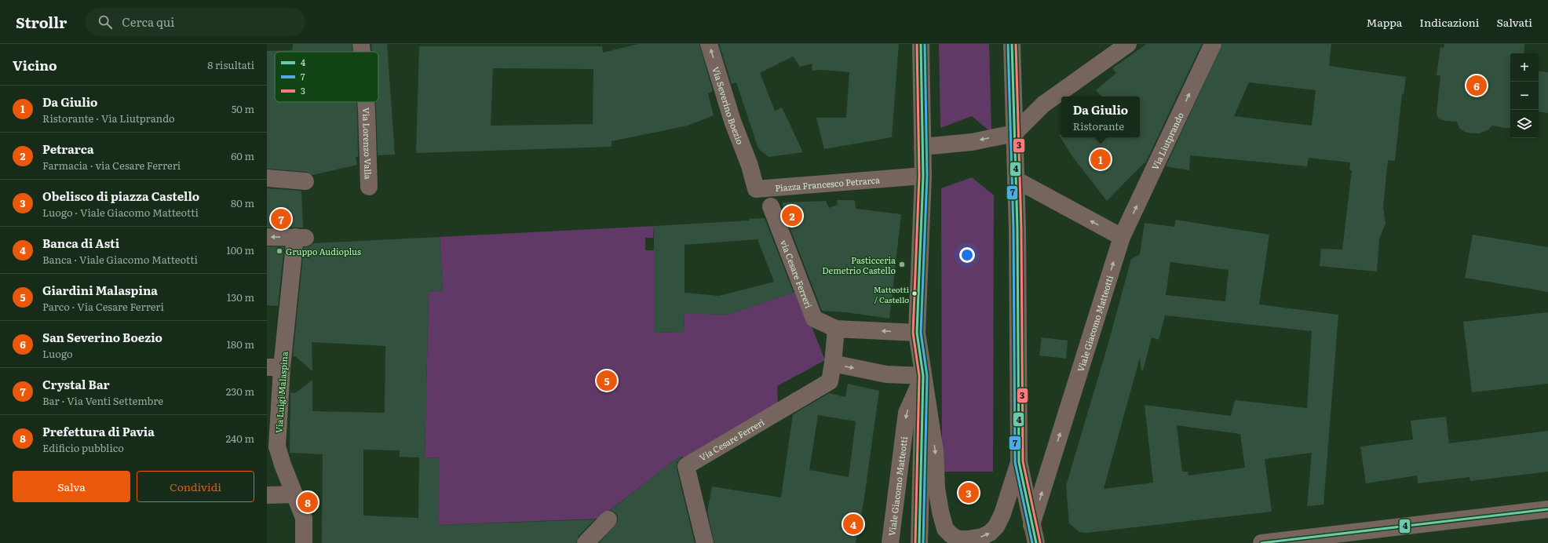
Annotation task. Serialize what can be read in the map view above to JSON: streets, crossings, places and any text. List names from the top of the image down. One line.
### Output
{"streets":{"street":["Via Severino Boezio","Via Liutprando","Via Lorenzo Valla","Piazza Francesco Petrarca","via Cesare Ferreri","Viale Giacomo Matteotti","Via Luigi Malaspina","Via Cesare Ferreri"]},"crossings":[["Via Severino Boezio","Piazza Francesco Petrarca"],["Via Liutprando","Viale Giacomo Matteotti"]],"one_way":["Via Severino Boezio","Via Liutprando"],"places":["Gruppo Audioplus","Pasticceria Demetrio Castello","Matteotti / Castello"],"lines":["transit line 4","transit line 7","transit line 3"],"legend":["4","7","3"],"page":{"header":"Strollr","search":"Cerca qui","nav":["Mappa","Indicazioni","Salvati"],"heading":["Vicino","8 risultati"],"map_buttons":["+","−"],"pins":["6","1","2","7","5","3","8","4"],"list":[{"mark":"1","name":"Da Giulio","note":"Ristorante · Via Liutprando","value":"50 m"},{"mark":"2","name":"Petrarca","note":"Farmacia · via Cesare Ferreri","value":"60 m"},{"mark":"3","name":"Obelisco di piazza Castello","note":"Luogo · Viale Giacomo Matteotti","value":"80 m"},{"mark":"4","name":"Banca di Asti","note":"Banca · Viale Giacomo Matteotti","value":"100 m"},{"mark":"5","name":"Giardini Malaspina","note":"Parco · Via Cesare Ferreri","value":"130 m"},{"mark":"6","name":"San Severino Boezio","note":"Luogo","value":"180 m"},{"mark":"7","name":"Crystal Bar","note":"Bar · Via Venti Settembre","value":"230 m"},{"mark":"8","name":"Prefettura di Pavia","note":"Edificio pubblico","value":"240 m"}],"popup":["Da Giulio","Ristorante"],"buttons":["Salva","Condividi"]}}
